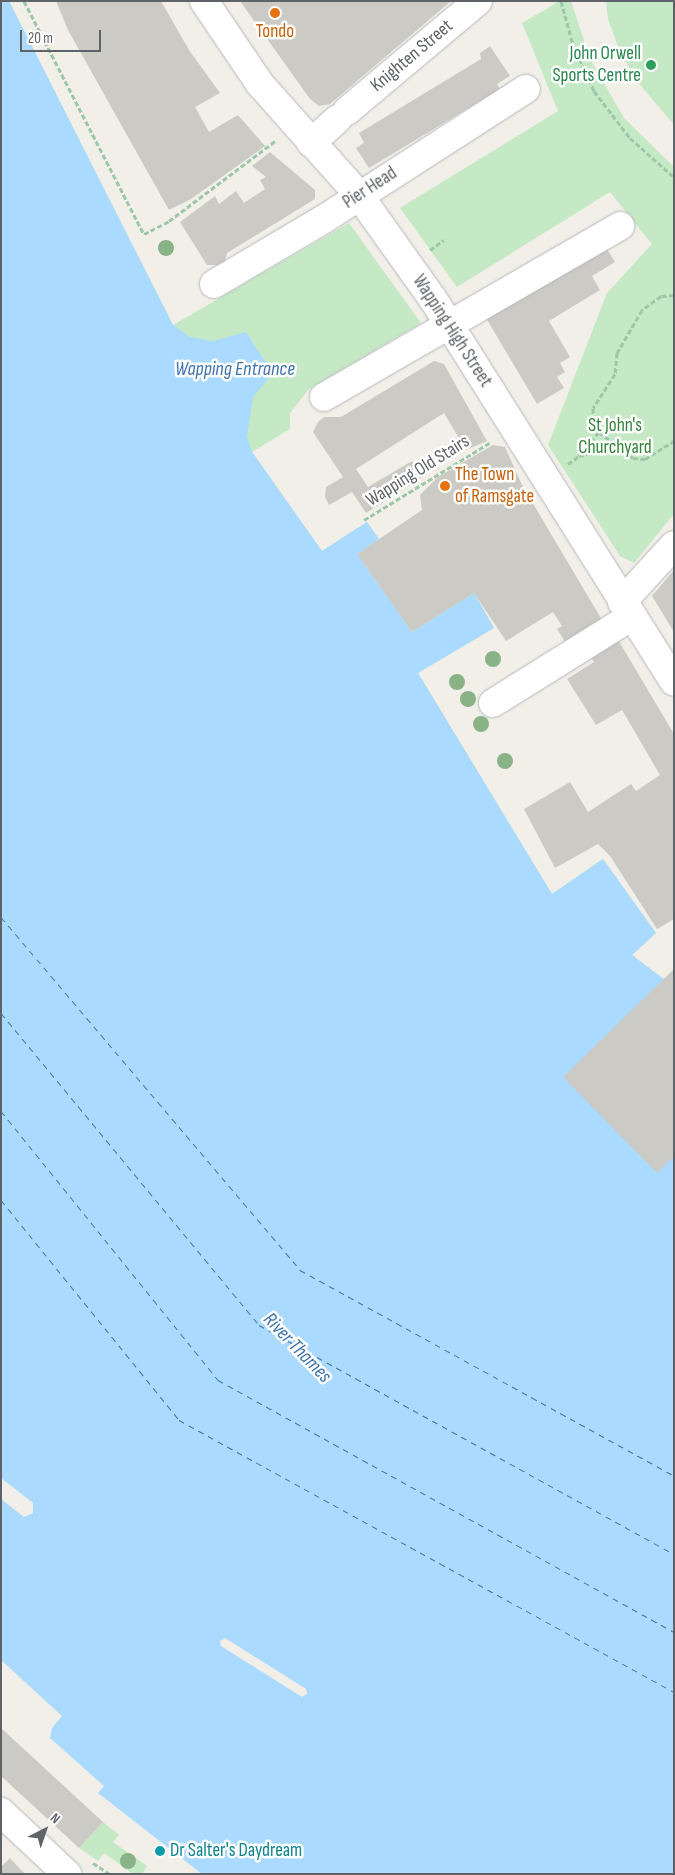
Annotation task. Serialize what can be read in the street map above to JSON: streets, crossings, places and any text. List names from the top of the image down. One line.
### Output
{"streets":{"street":["Knighten Street","Pier Head","Wapping High Street"],"path":["Wapping Old Stairs"]},"crossings":[["Knighten Street","Wapping High Street"],["Pier Head","Wapping High Street"],["Wapping High Street","Wapping Old Stairs"]],"water":["Wapping Entrance","River Thames"],"parks":["St John's Churchyard"],"places":["Tondo","John Orwell Sports Centre","The Town of Ramsgate","Dr Salter's Daydream"],"scale_bar":"20 m","north":"top right"}
